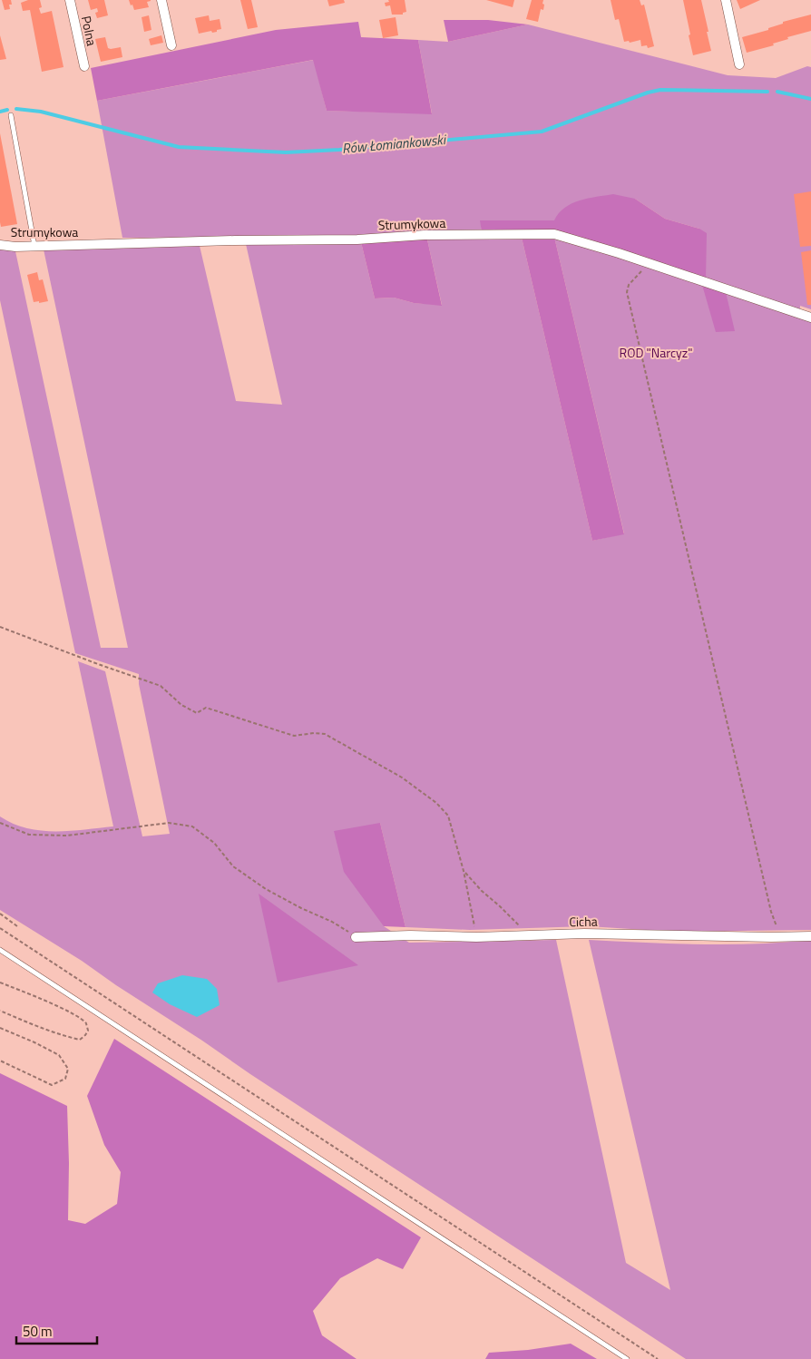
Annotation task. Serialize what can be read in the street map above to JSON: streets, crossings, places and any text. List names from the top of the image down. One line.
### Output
{"streets":{"street":["Polna","Strumykowa","Cicha"]},"water":["Rów Łomiankowski"],"parks":["ROD \"Narcyz\""],"scale_bar":"50 m"}
